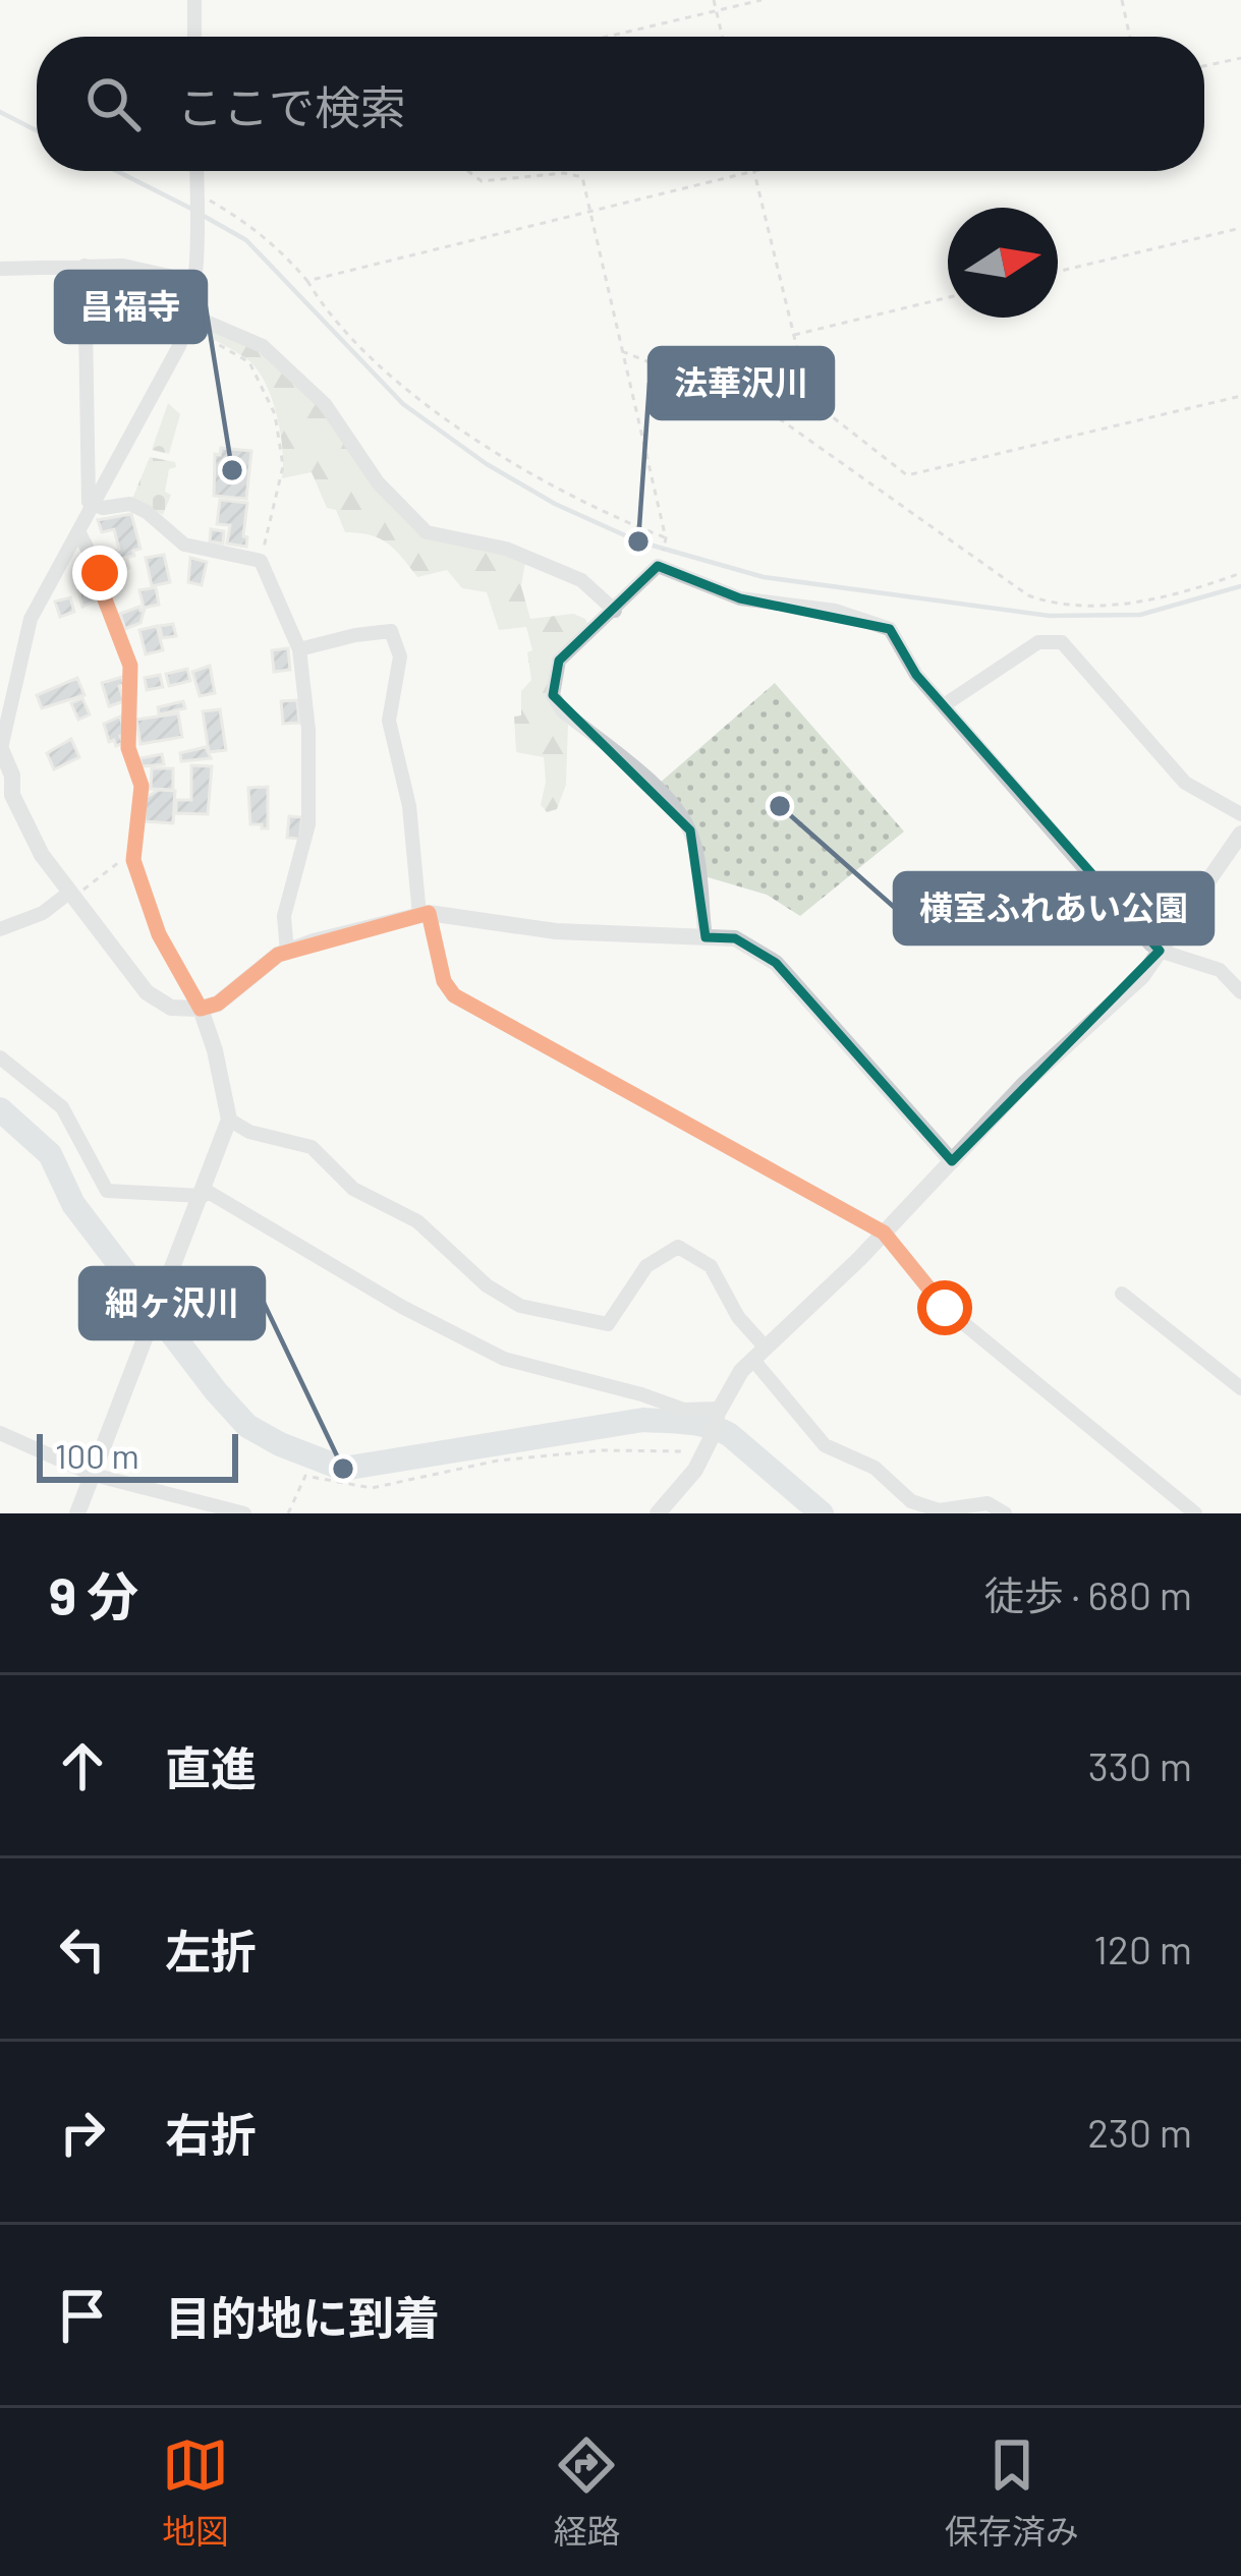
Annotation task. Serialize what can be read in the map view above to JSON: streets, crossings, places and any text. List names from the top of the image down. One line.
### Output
{"places":["昌福寺","法華沢川","横室ふれあい公園","細ヶ沢川"],"scale_bar":"100 m","north":"right","page":{"search":"ここで検索","scale":"100 m","heading":["9 分","徒歩 · 680 m"],"list":[["直進","330 m"],["左折","120 m"],["右折","230 m"],"目的地に到着"],"nav":["地図","経路","保存済み"]}}
